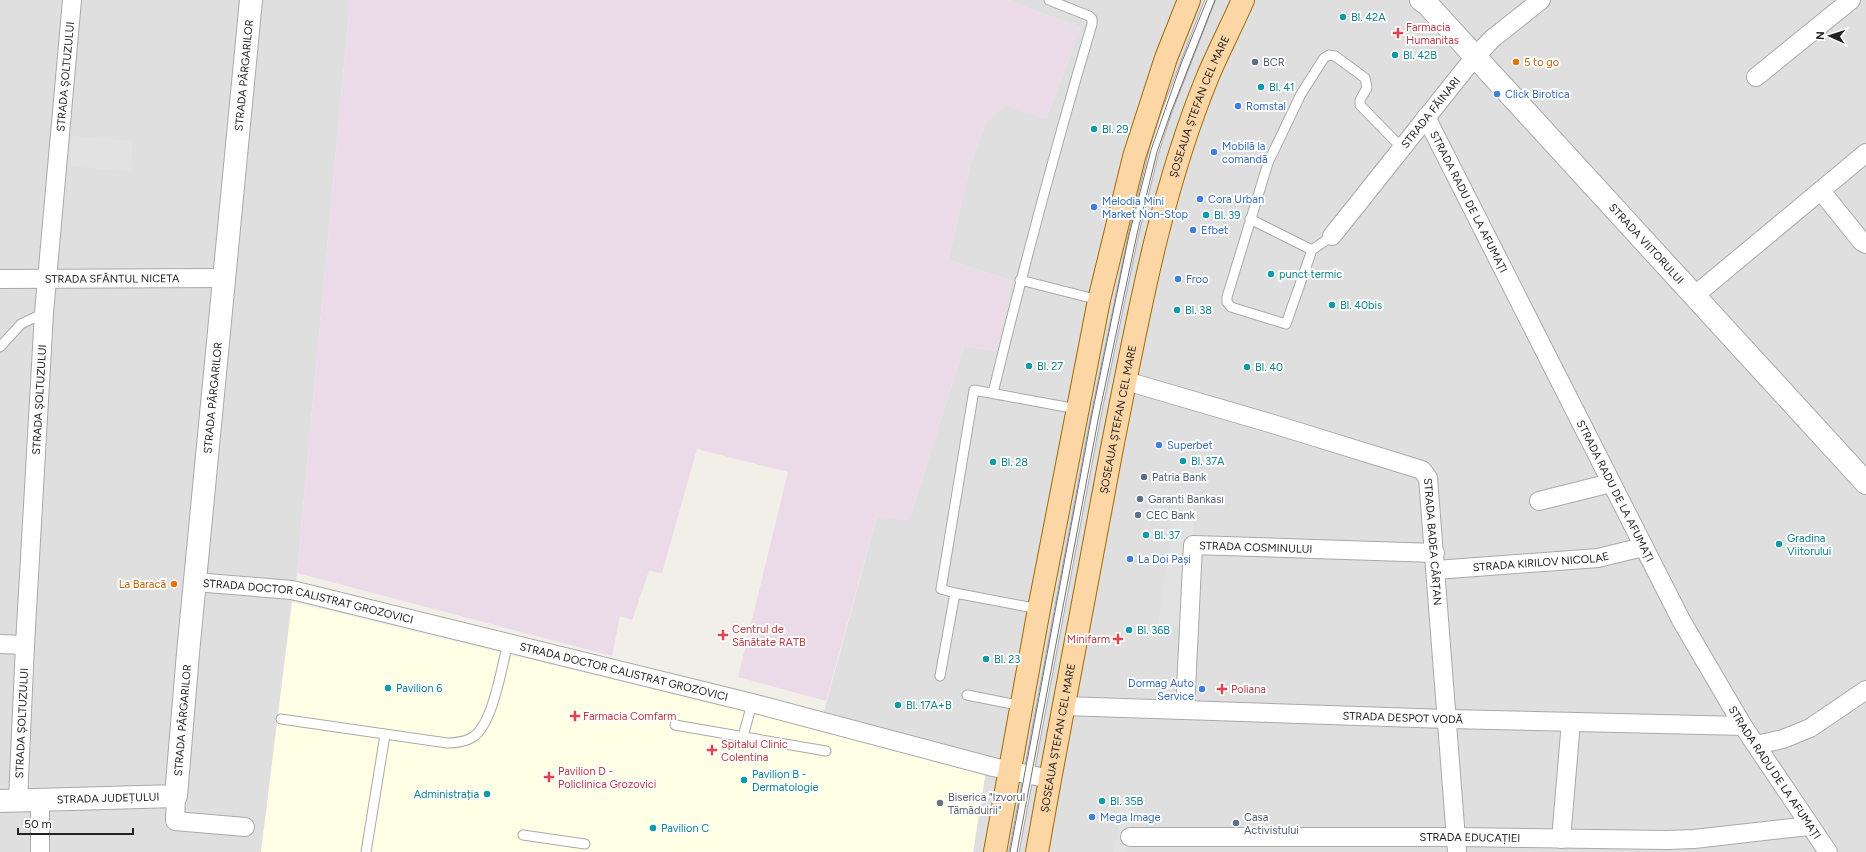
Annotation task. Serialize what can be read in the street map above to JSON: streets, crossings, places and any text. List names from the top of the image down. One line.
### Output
{"streets":{"main road":["ȘOSEAUA ȘTEFAN CEL MARE"],"street":["STRADA PÂRGARILOR","STRADA ȘOLTUZULUI","STRADA FĂINARI","STRADA RADU DE LA AFUMAȚI","STRADA VIITORULUI","STRADA SFÂNTUL NICETA","STRADA BADEA CÂRȚAN","STRADA COSMINULUI","STRADA KIRILOV NICOLAE","STRADA DOCTOR CALISTRAT GROZOVICI","STRADA DESPOT VODĂ","STRADA JUDEȚULUI","STRADA EDUCAȚIEI"]},"crossings":[["STRADA PÂRGARILOR","STRADA SFÂNTUL NICETA"],["STRADA PÂRGARILOR","STRADA DOCTOR CALISTRAT GROZOVICI"],["STRADA PÂRGARILOR","STRADA JUDEȚULUI"],["STRADA ȘOLTUZULUI","STRADA SFÂNTUL NICETA"],["STRADA ȘOLTUZULUI","STRADA JUDEȚULUI"],["ȘOSEAUA ȘTEFAN CEL MARE","STRADA BADEA CÂRȚAN"],["ȘOSEAUA ȘTEFAN CEL MARE","STRADA DOCTOR CALISTRAT GROZOVICI"],["ȘOSEAUA ȘTEFAN CEL MARE","STRADA DESPOT VODĂ"],["STRADA FĂINARI","STRADA RADU DE LA AFUMAȚI"],["STRADA FĂINARI","STRADA VIITORULUI"],["STRADA RADU DE LA AFUMAȚI","STRADA KIRILOV NICOLAE"],["STRADA RADU DE LA AFUMAȚI","STRADA DESPOT VODĂ"],["STRADA RADU DE LA AFUMAȚI","STRADA EDUCAȚIEI"],["STRADA BADEA CÂRȚAN","STRADA COSMINULUI"],["STRADA BADEA CÂRȚAN","STRADA KIRILOV NICOLAE"],["STRADA BADEA CÂRȚAN","STRADA DESPOT VODĂ"],["STRADA BADEA CÂRȚAN","STRADA EDUCAȚIEI"],["STRADA COSMINULUI","STRADA KIRILOV NICOLAE"],["STRADA COSMINULUI","STRADA DESPOT VODĂ"]],"places":{"other":["Bl. 42A","Bl. 42B","BCR","5 to go","Bl. 41","Click Birotica","Romstal","Bl. 29","Mobilă la comandă","Cora Urban","Melodia Mini Market Non-Stop","Bl. 39","Efbet","punct termic","Froo","Bl. 40bis","Bl. 38","Bl. 27","Bl. 40","Superbet","Bl. 37A","Bl. 28","Patria Bank","Garanti Bankası","CEC Bank","Bl. 37","Gradina Viitorului","La Doi Pași","La Baracă","Bl. 36B","Bl. 23","Pavilion 6","Dormag Auto Service","Bl. 17A+B","Pavilion B - Dermatologie","Administrația","Bl. 35B","Biserica \"Izvorul Tămăduirii\"","Mega Image","Casa Activistului","Pavilion C"],"health":["Farmacia Humanitas","Centrul de Sănătate RATB","Minifarm","Poliana","Farmacia Comfarm","Spitalul Clinic Colentina","Pavilion D - Policlinica Grozovici"]},"scale_bar":"50 m","north":"left"}
